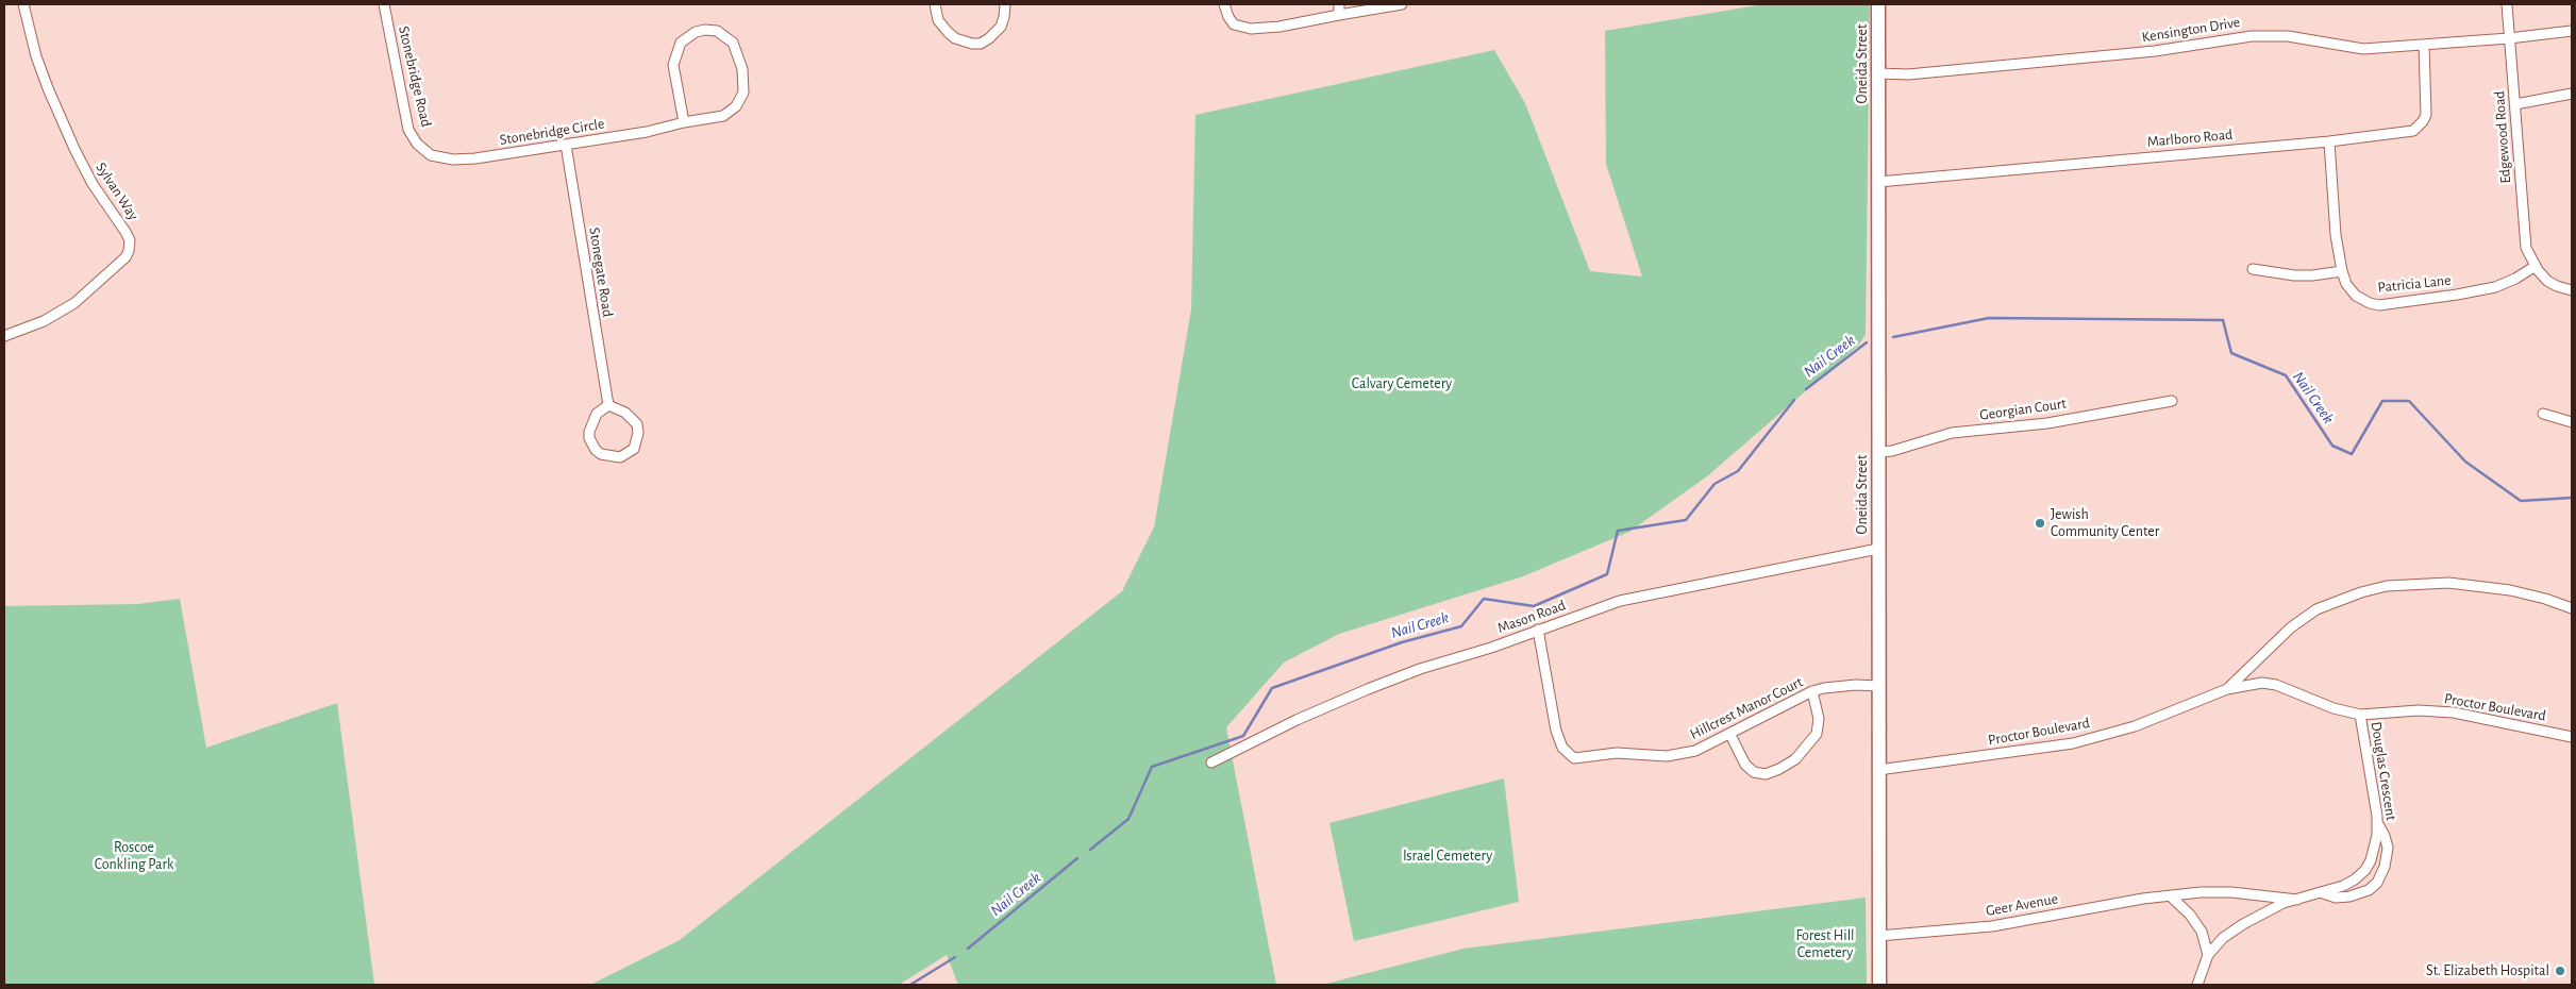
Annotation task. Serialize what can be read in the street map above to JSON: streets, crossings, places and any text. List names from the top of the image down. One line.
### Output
{"streets":{"street":["Kensington Drive","Oneida Street","Stonebridge Road","Stonebridge Circle","Edgewood Road","Marlboro Road","Sylvan Way","Stonegate Road","Patricia Lane","Georgian Court","Mason Road","Proctor Boulevard","Hillcrest Manor Court","Douglas Crescent","Geer Avenue"]},"crossings":[["Kensington Drive","Oneida Street"],["Kensington Drive","Edgewood Road"],["Kensington Drive","Marlboro Road"],["Oneida Street","Marlboro Road"],["Oneida Street","Georgian Court"],["Oneida Street","Mason Road"],["Oneida Street","Proctor Boulevard"],["Oneida Street","Hillcrest Manor Court"],["Oneida Street","Geer Avenue"],["Stonebridge Road","Stonebridge Circle"],["Stonebridge Circle","Stonegate Road"],["Edgewood Road","Patricia Lane"],["Marlboro Road","Patricia Lane"],["Mason Road","Hillcrest Manor Court"],["Proctor Boulevard","Douglas Crescent"],["Douglas Crescent","Geer Avenue"]],"water":["Nail Creek"],"parks":["Calvary Cemetery","Roscoe Conkling Park","Israel Cemetery","Forest Hill Cemetery"],"places":["Jewish Community Center","St. Elizabeth Hospital"]}
